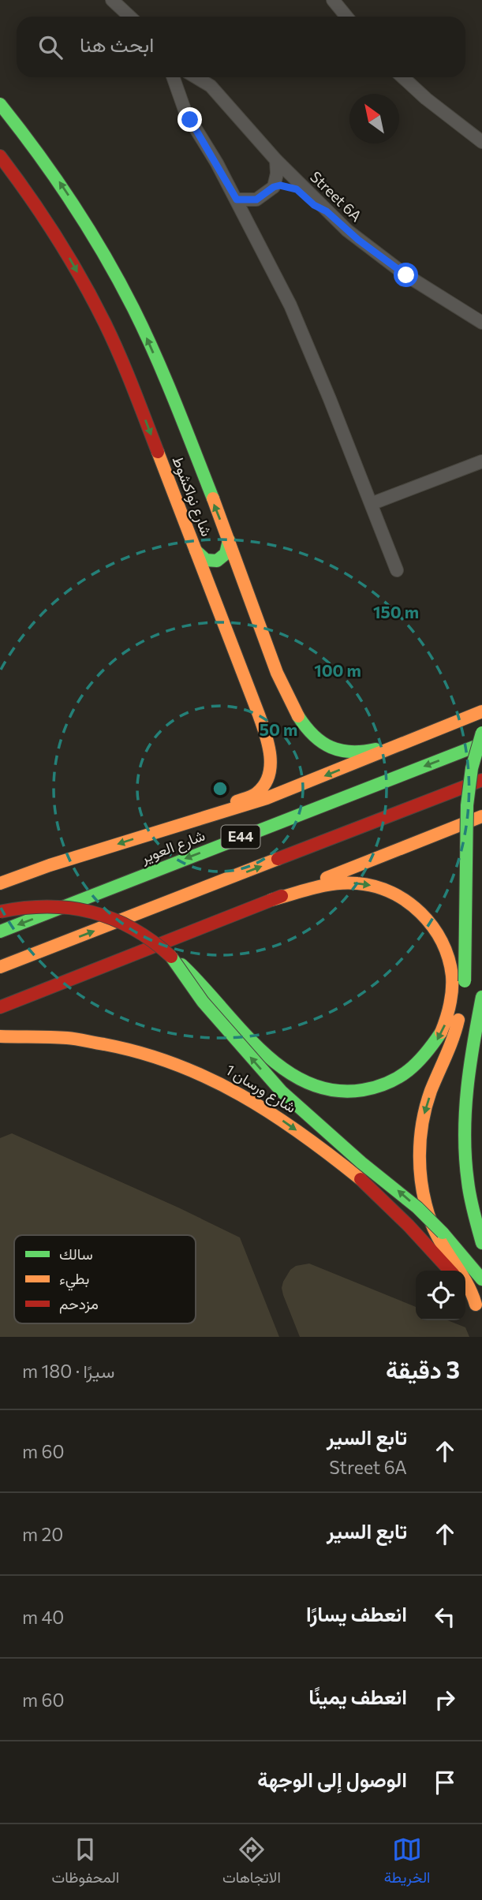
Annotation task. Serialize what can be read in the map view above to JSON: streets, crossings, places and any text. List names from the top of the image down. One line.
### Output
{"streets":{"main road":["شارع نواكشوط","E44","شارع العوير","شارع ورسان 1"],"street":["Street 6A"]},"legend":["سالك","بطيء","مزدحم"],"north":"top left","page":{"search":"ابحث هنا","heading":["3 دقيقة","سيرًا · 180 m"],"list":[["تابع السير","Street 6A","60 m"],["تابع السير","20 m"],["انعطف يسارًا","40 m"],["انعطف يمينًا","60 m"],"الوصول إلى الوجهة"],"nav":["الخريطة","الاتجاهات","المحفوظات"]},"rings":["150 m","100 m","50 m"]}
